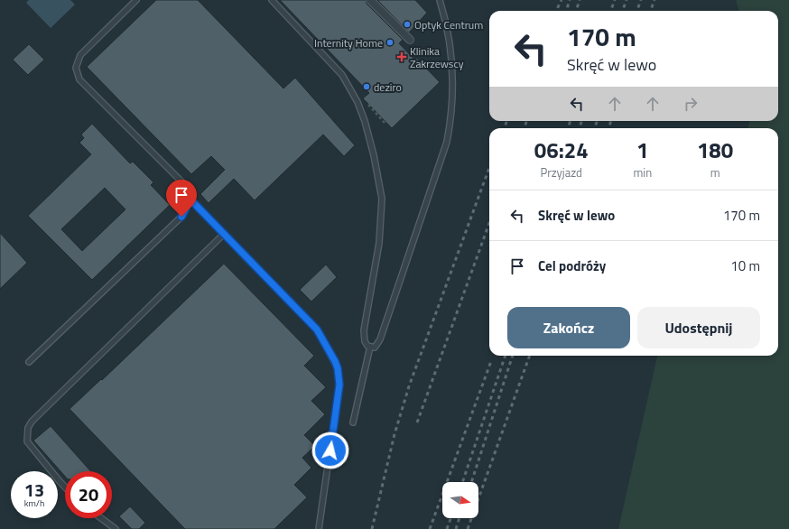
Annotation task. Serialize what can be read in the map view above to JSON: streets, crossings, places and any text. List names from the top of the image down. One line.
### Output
{"places":{"other":["Optyk Centrum","Internity Home","deziro"],"health":["Klinika Zakrzewscy"]},"north":"right","page":{"turn":["170 m","Skręć w lewo"],"eta":["06:24","Przyjazd","1","min","180","m"],"list":[{"name":"Skręć w lewo","value":"170 m"},{"name":"Cel podróży","value":"10 m"}],"buttons":["Zakończ","Udostępnij"],"speed":"13 km/h","limit":"20"}}
